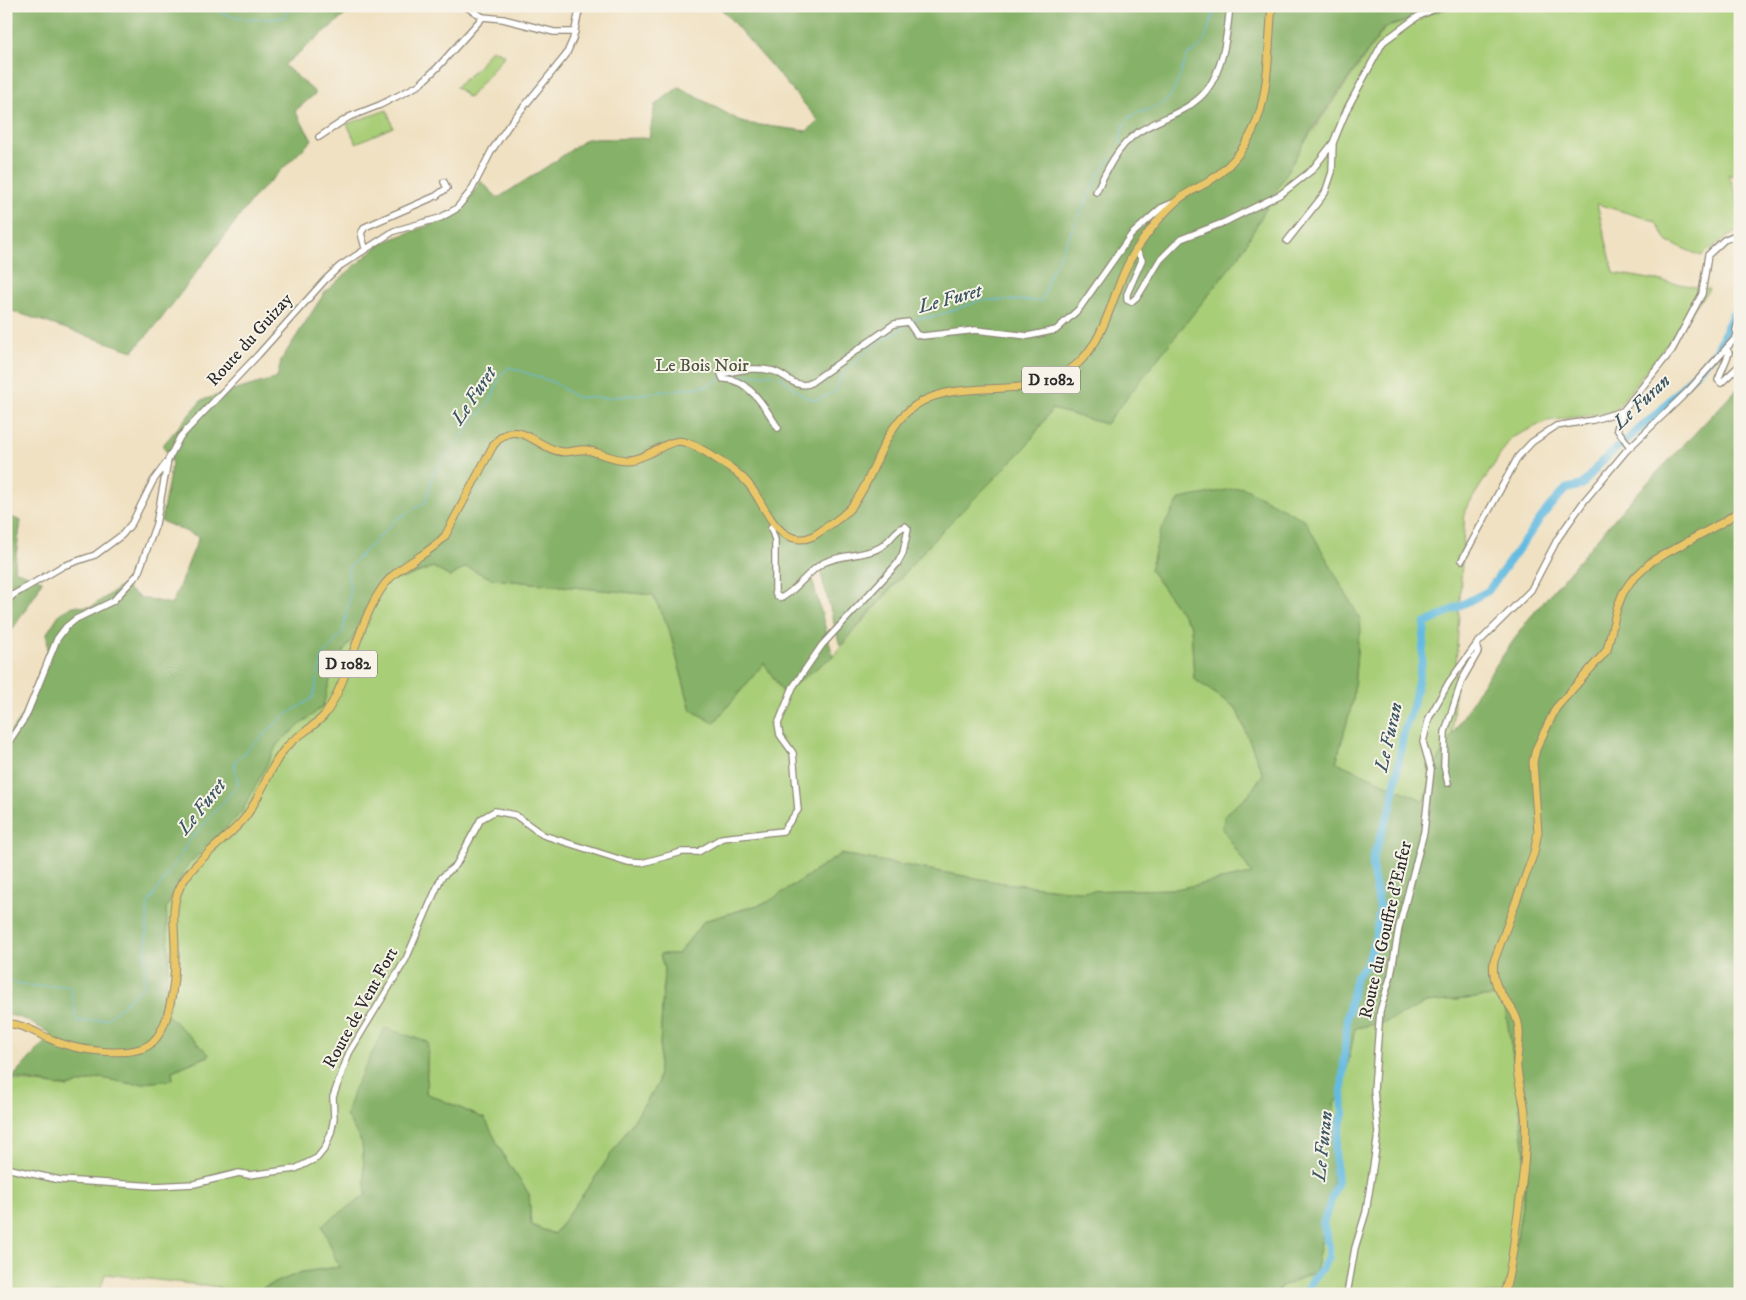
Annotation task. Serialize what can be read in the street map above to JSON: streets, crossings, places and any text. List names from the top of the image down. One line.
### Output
{"streets":{"main road":["D 1082"],"street":["Route du Guizay","Route du Gouffre d'Enfer","Route de Vent Fort"]},"crossings":[["D 1082","Route de Vent Fort"]],"water":["Le Furet","Le Furan"],"parks":["Le Bois Noir"]}
